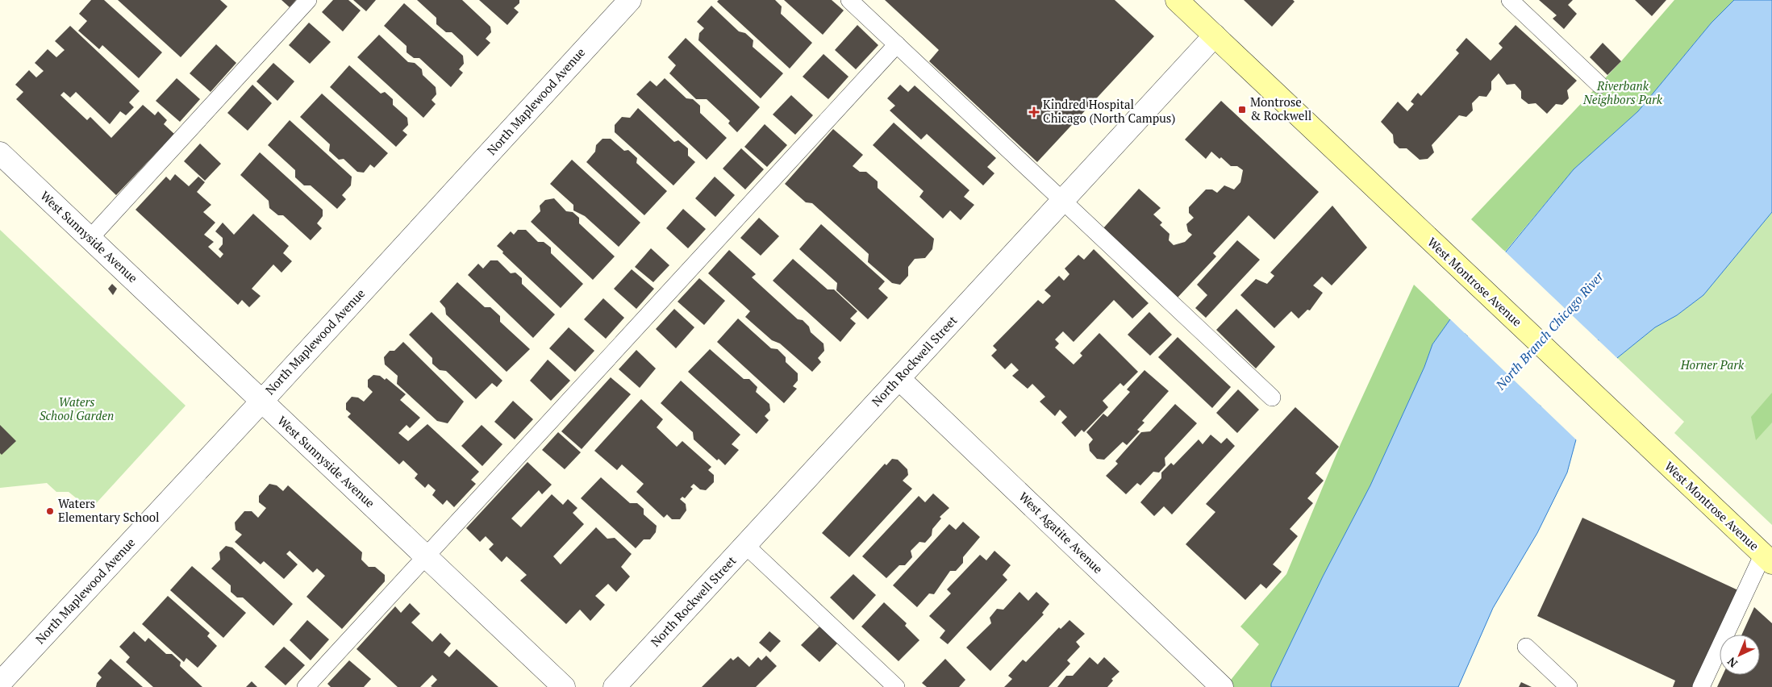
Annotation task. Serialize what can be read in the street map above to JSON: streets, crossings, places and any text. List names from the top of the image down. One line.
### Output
{"streets":{"main road":["West Montrose Avenue"],"street":["North Maplewood Avenue","West Sunnyside Avenue","North Rockwell Street","West Agatite Avenue"]},"crossings":[["North Maplewood Avenue","West Sunnyside Avenue"],["West Montrose Avenue","North Rockwell Street"],["North Rockwell Street","West Agatite Avenue"]],"water":["North Branch Chicago River"],"parks":["Riverbank Neighbors Park","Horner Park","Waters School Garden"],"places":{"transit":["Montrose & Rockwell"],"health":["Kindred Hospital Chicago (North Campus)"],"other":["Waters Elementary School"]},"north":"bottom left"}
